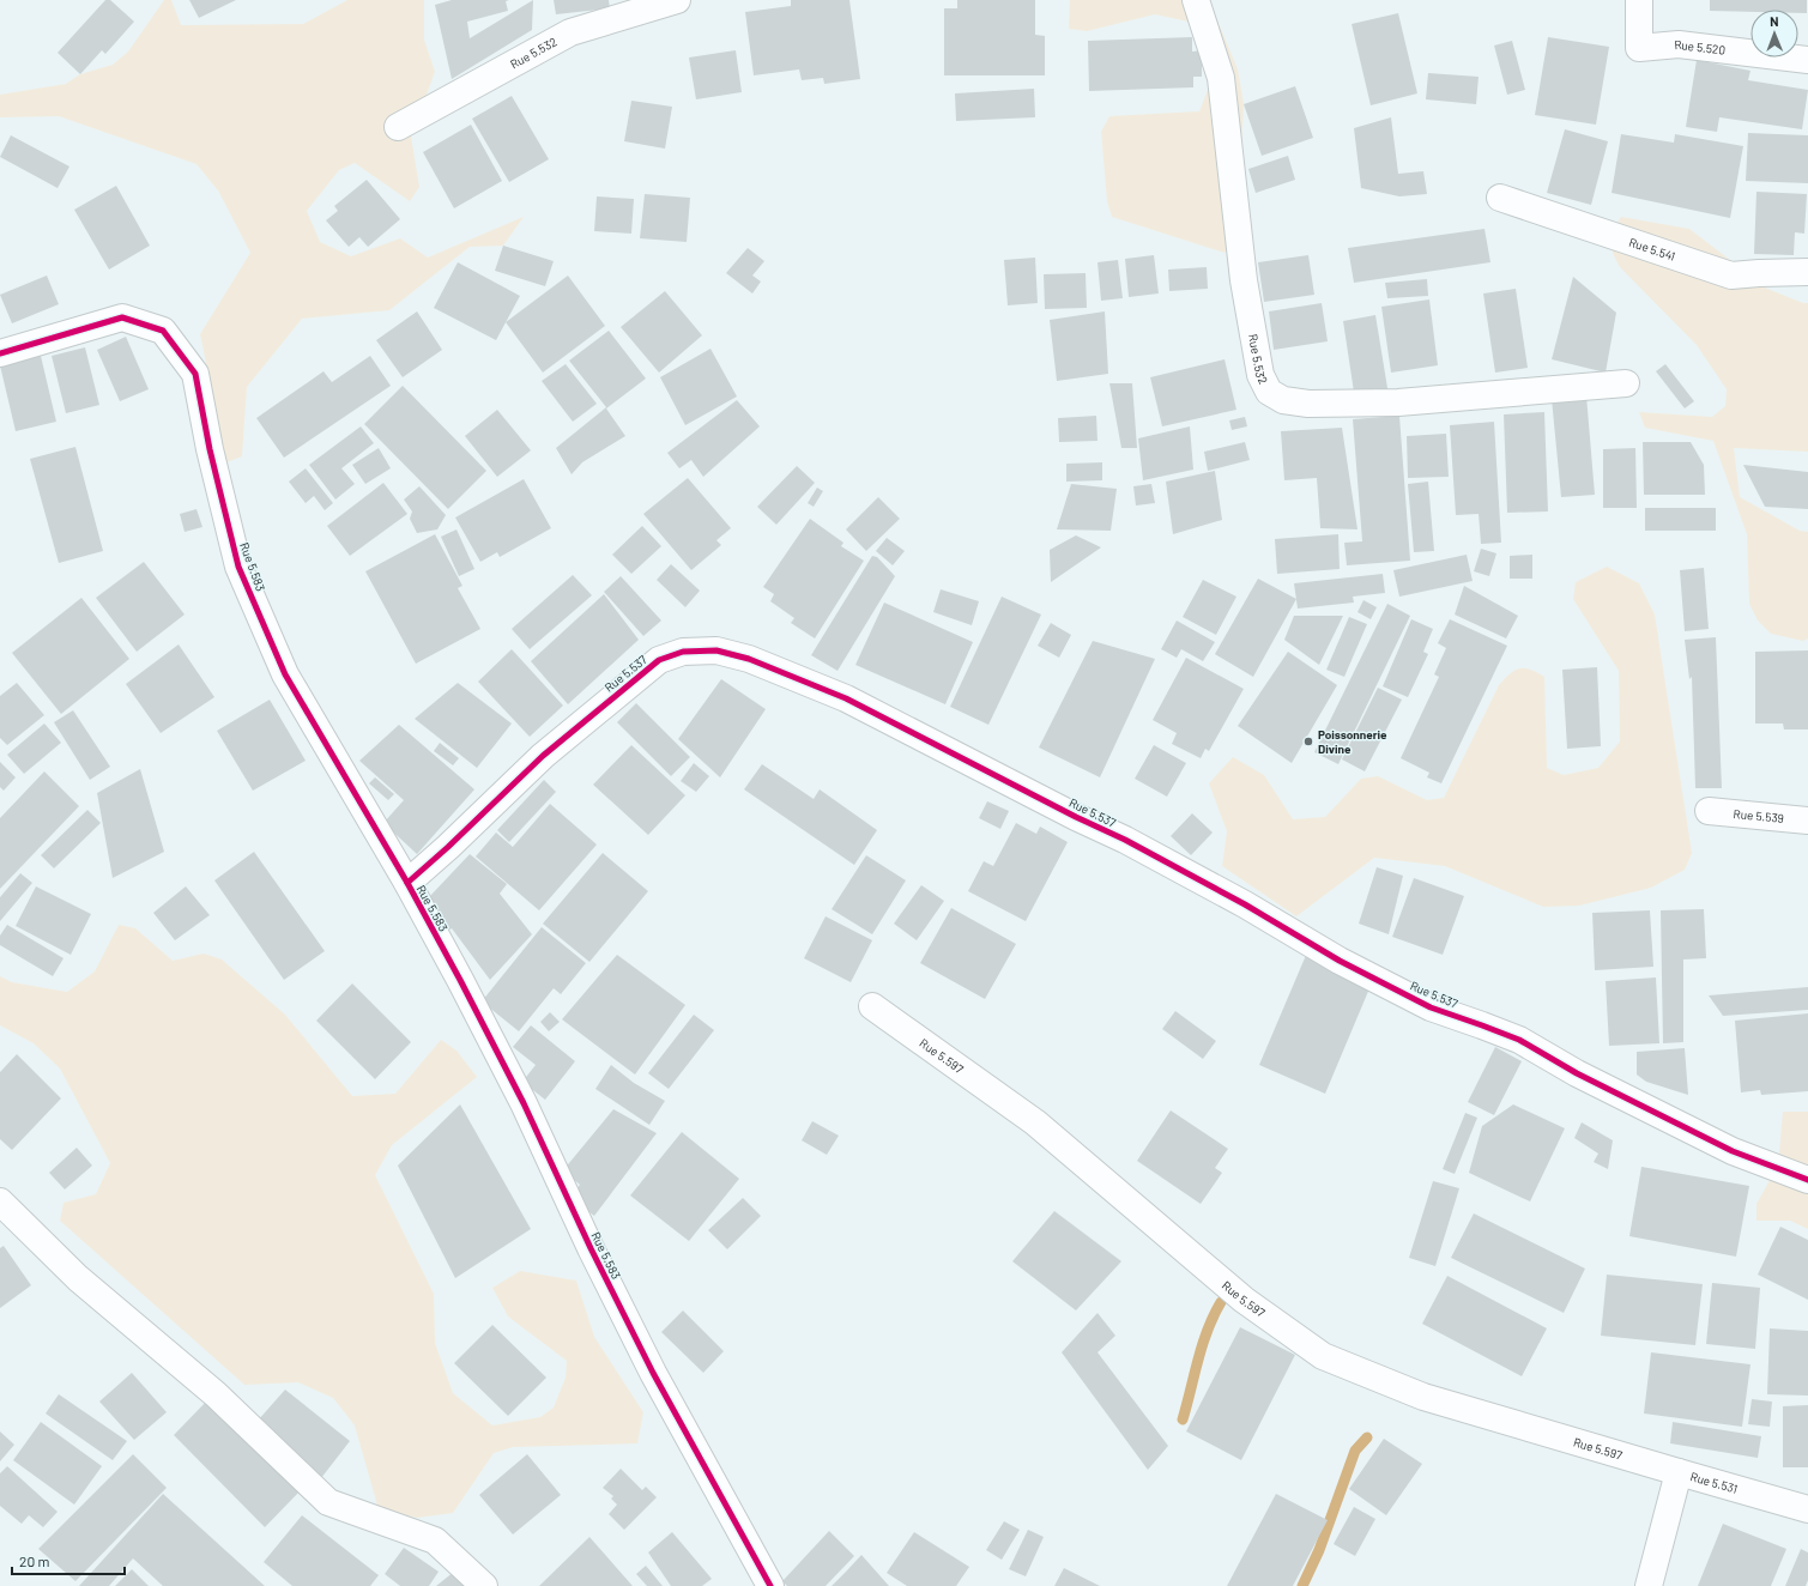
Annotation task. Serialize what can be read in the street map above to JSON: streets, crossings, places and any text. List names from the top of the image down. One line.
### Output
{"streets":{"street":["Rue 5.520","Rue 5.532","Rue 5.541","Rue 5.583","Rue 5.537","Rue 5.539","Rue 5.597","Rue 5.531"]},"crossings":[["Rue 5.583","Rue 5.537"],["Rue 5.597","Rue 5.531"]],"places":["Poissonnerie Divine"],"scale_bar":"20 m","north":"top"}
